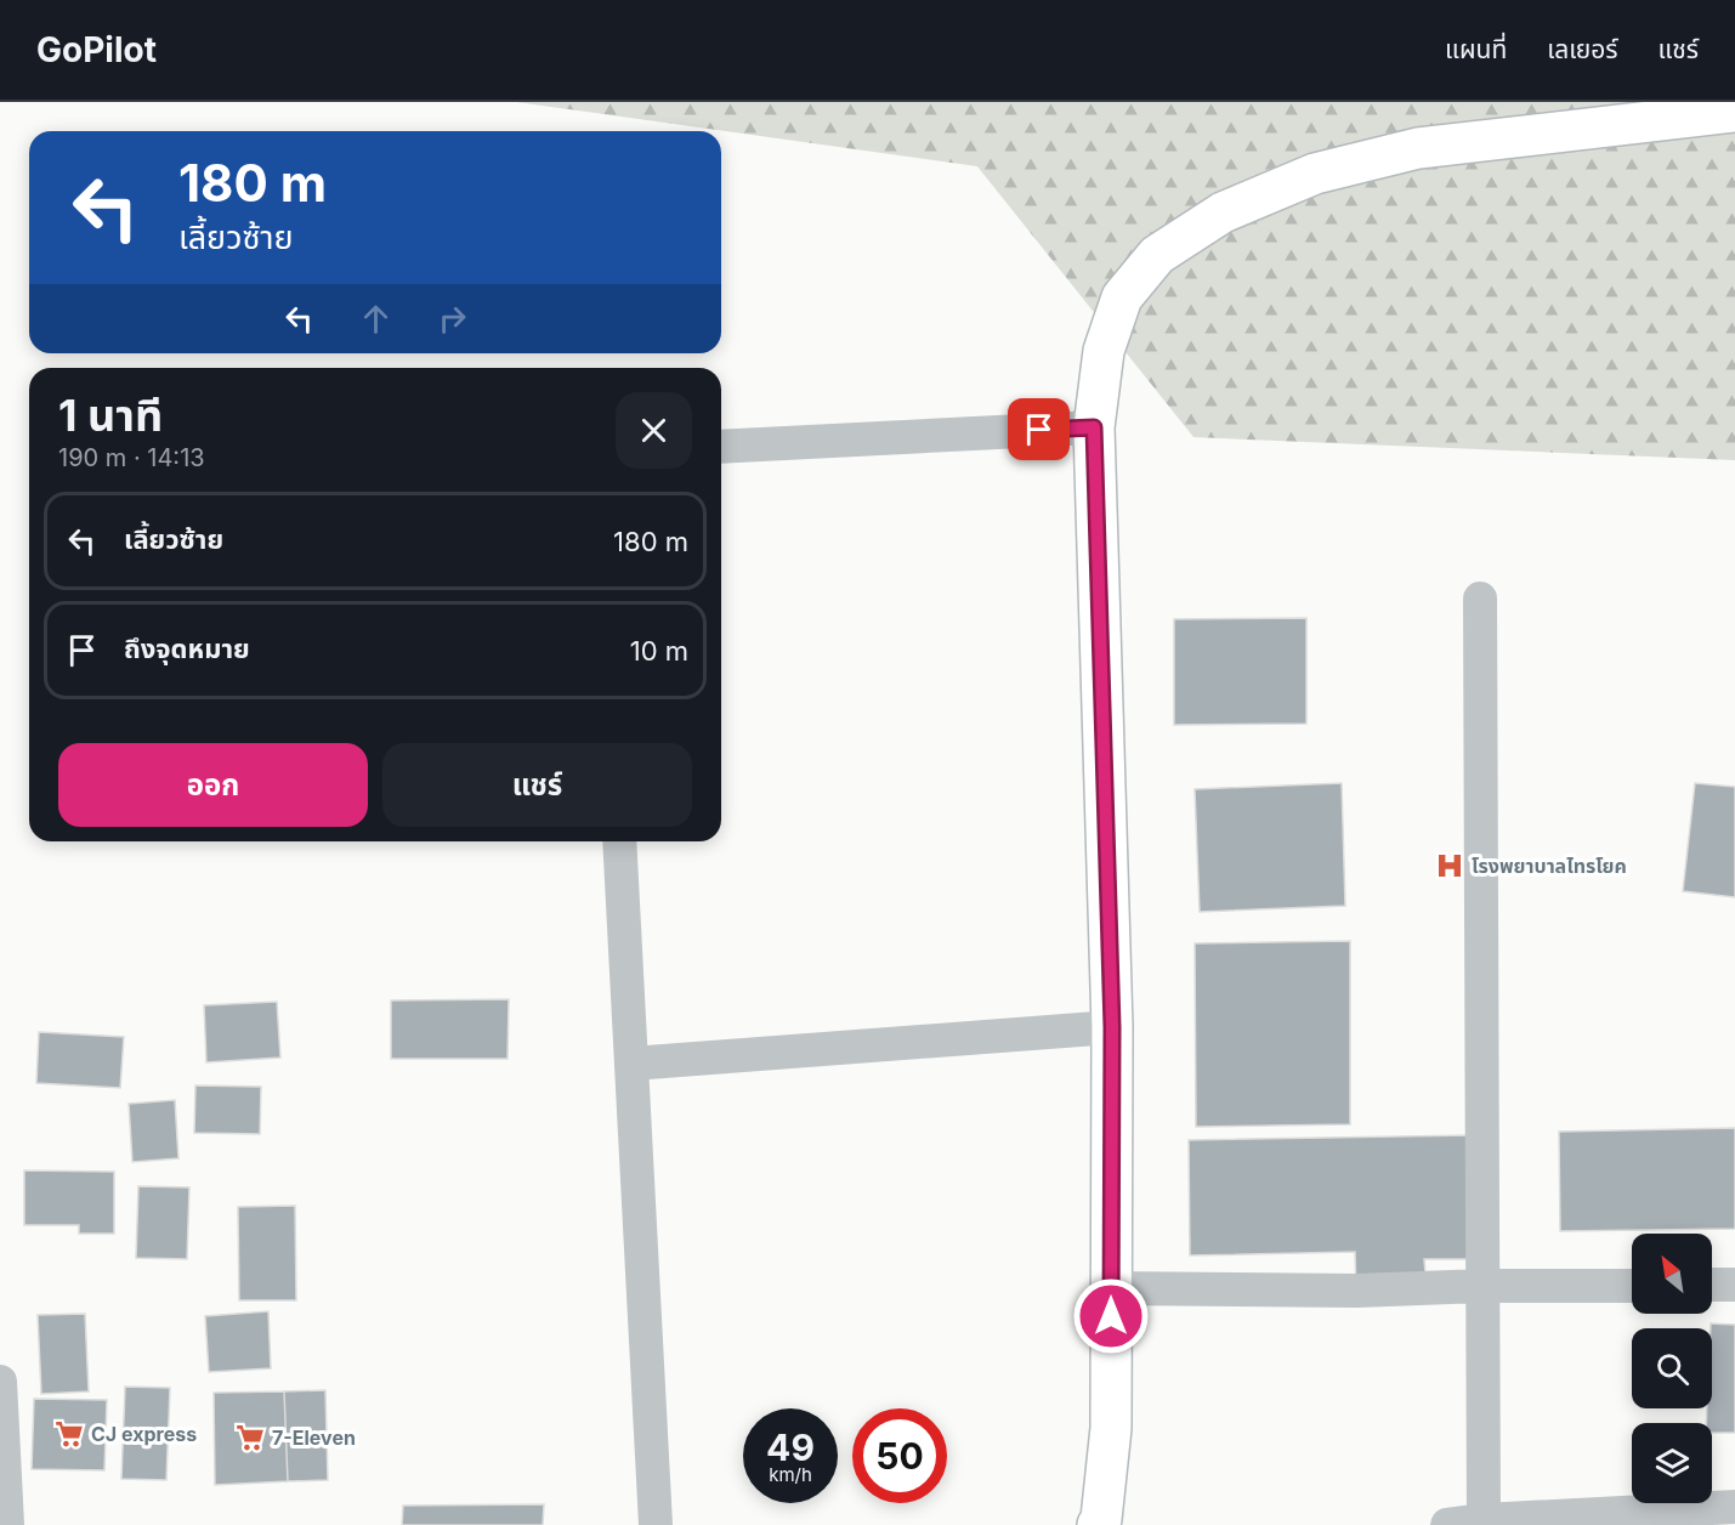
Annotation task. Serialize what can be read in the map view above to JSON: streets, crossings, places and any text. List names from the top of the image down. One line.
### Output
{"places":{"hospital":["โรงพยาบาลไทรโยค"],"supermarket":["CJ express","7-Eleven"]},"north":"top left","page":{"header":"GoPilot","nav":["แผนที่","เลเยอร์","แชร์"],"turn":["180 m","เลี้ยวซ้าย"],"heading":["1 นาที","190 m · 14:13"],"list":[{"name":"เลี้ยวซ้าย","value":"180 m"},{"name":"ถึงจุดหมาย","value":"10 m"}],"buttons":["ออก","แชร์"],"speed":"49 km/h","limit":"50"}}
